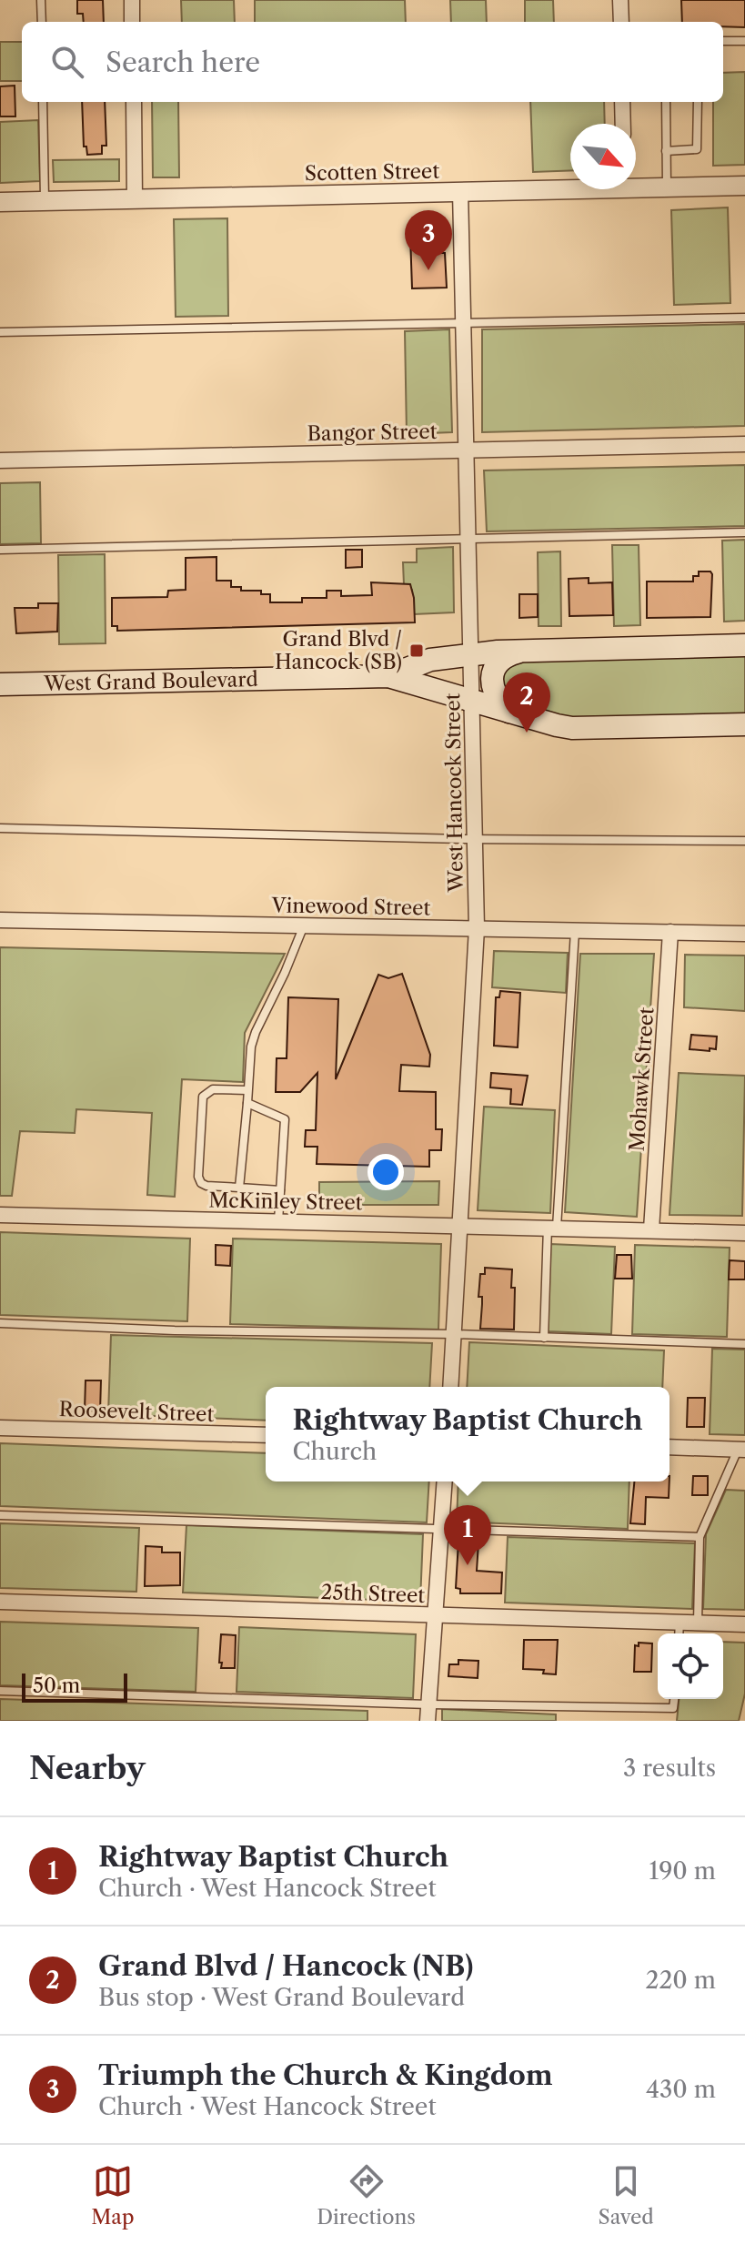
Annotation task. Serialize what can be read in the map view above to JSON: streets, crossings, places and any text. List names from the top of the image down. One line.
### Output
{"streets":{"main road":["West Grand Boulevard"],"street":["Scotten Street","Bangor Street","West Hancock Street","Vinewood Street","Mohawk Street","McKinley Street","Roosevelt Street","25th Street"]},"crossings":[["Scotten Street","West Hancock Street"],["Bangor Street","West Hancock Street"],["West Grand Boulevard","West Hancock Street"],["West Hancock Street","Vinewood Street"],["West Hancock Street","McKinley Street"],["Vinewood Street","Mohawk Street"],["Mohawk Street","McKinley Street"]],"places":{"transit":["Grand Blvd / Hancock (SB)"]},"scale_bar":"50 m","north":"bottom right","page":{"search":"Search here","pins":["3","2","1"],"popup":["Rightway Baptist Church","Church"],"scale":"50 m","heading":["Nearby","3 results"],"list":[{"mark":"1","name":"Rightway Baptist Church","note":"Church · West Hancock Street","value":"190 m"},{"mark":"2","name":"Grand Blvd / Hancock (NB)","note":"Bus stop · West Grand Boulevard","value":"220 m"},{"mark":"3","name":"Triumph the Church & Kingdom","note":"Church · West Hancock Street","value":"430 m"}],"nav":["Map","Directions","Saved"]}}
